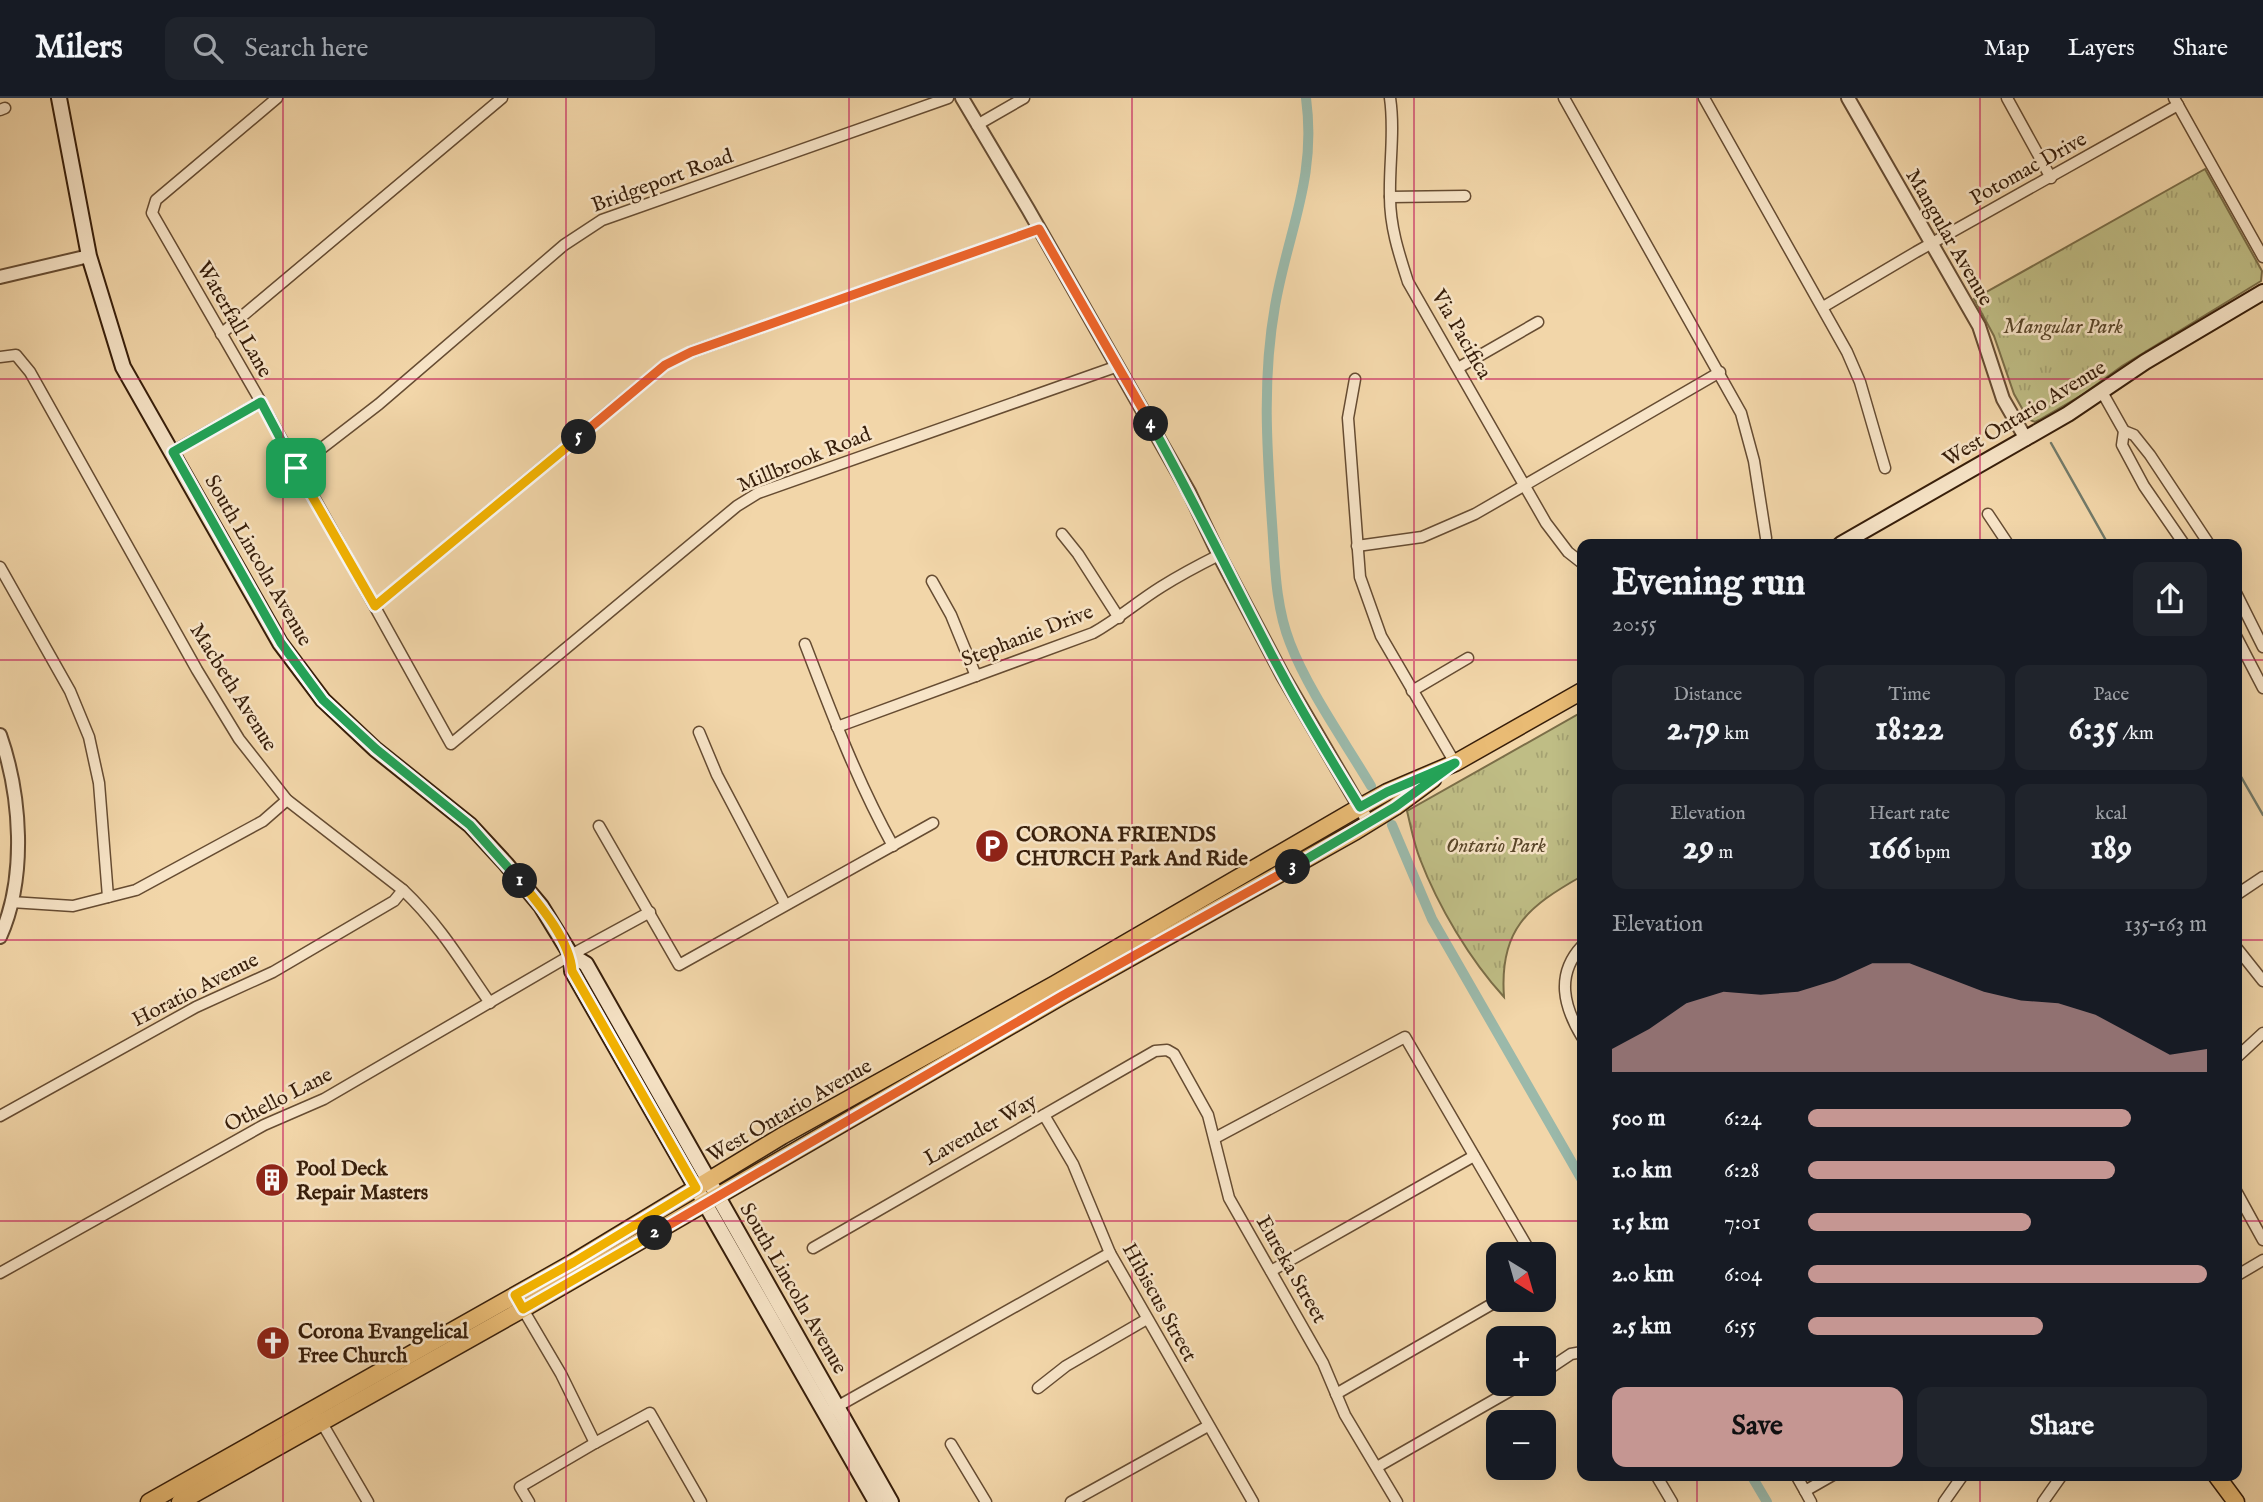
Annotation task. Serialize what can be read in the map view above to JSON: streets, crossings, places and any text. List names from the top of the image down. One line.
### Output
{"streets":{"main road":["West Ontario Avenue","South Lincoln Avenue"],"street":["Potomac Drive","Bridgeport Road","Mangular Avenue","Waterfall Lane","Via Pacifica","Millbrook Road","Stephanie Drive","Macbeth Avenue","Horatio Avenue","Othello Lane","Lavender Way","Eureka Street","Hibiscus Street"]},"crossings":[["Potomac Drive","Mangular Avenue"],["Bridgeport Road","Waterfall Lane"],["Mangular Avenue","West Ontario Avenue"],["Waterfall Lane","Millbrook Road"],["West Ontario Avenue","South Lincoln Avenue"],["South Lincoln Avenue","Othello Lane"],["Macbeth Avenue","Horatio Avenue"],["Macbeth Avenue","Othello Lane"],["Lavender Way","Eureka Street"],["Lavender Way","Hibiscus Street"]],"parks":["Mangular Park","Ontario Park"],"places":{"parking":["CORONA FRIENDS CHURCH Park And Ride"],"building":["Pool Deck Repair Masters"],"church":["Corona Evangelical Free Church"]},"north":"bottom right","page":{"header":"Milers","search":"Search here","nav":["Map","Layers","Share"],"pins":["4","5","3","1","2"],"heading":["Evening run","20:55"],"stats":[["Distance","2.79 km"],["Time","18:22"],["Pace","6:35 /km"],["Elevation","29 m"],["Heart rate","166 bpm"],["kcal","189"]],"chart":["Elevation","135–163 m"],"list":[{"name":"500 m","note":"6:24"},{"name":"1.0 km","note":"6:28"},{"name":"1.5 km","note":"7:01"},{"name":"2.0 km","note":"6:04"},{"name":"2.5 km","note":"6:55"}],"map_buttons":["+","−"],"buttons":["Save","Share"]}}
